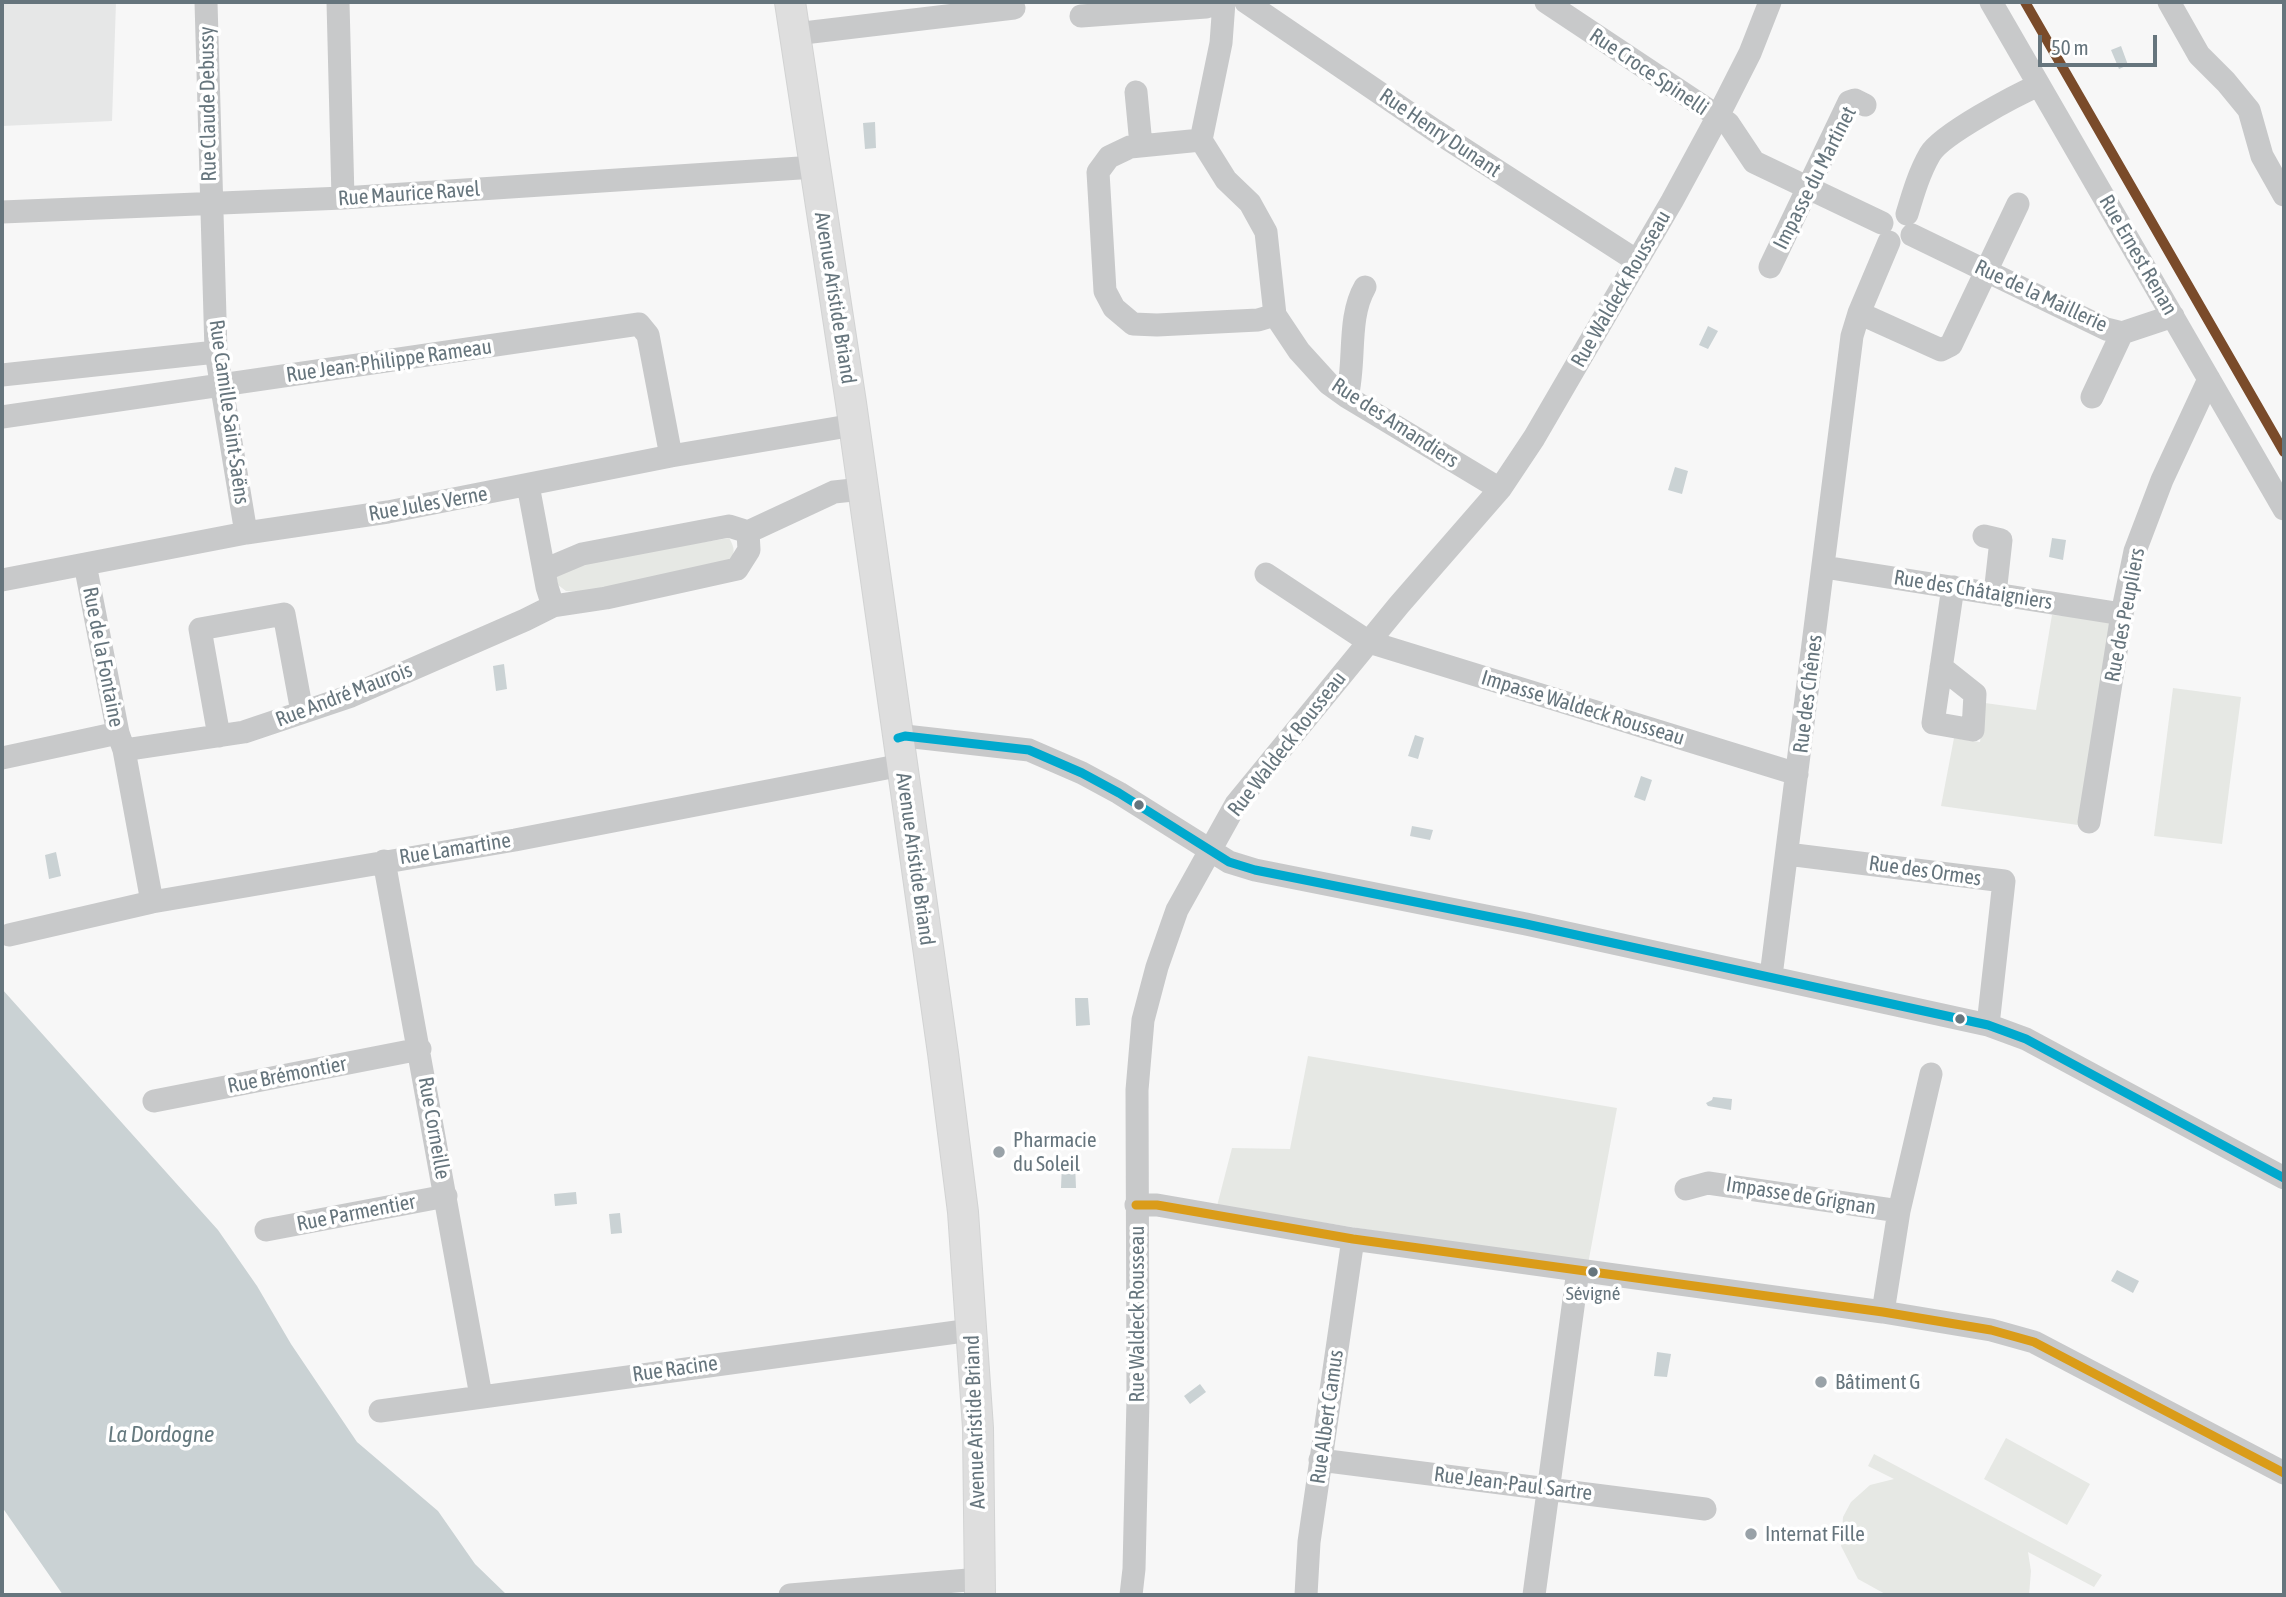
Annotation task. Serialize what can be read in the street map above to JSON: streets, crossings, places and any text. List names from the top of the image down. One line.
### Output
{"streets":{"main road":["Avenue Aristide Briand"],"street":["Rue Croce Spinelli","Rue Claude Debussy","Rue Henry Dunant","Impasse du Martinet","Rue Maurice Ravel","Rue Ernest Renan","Rue Waldeck Rousseau","Rue de la Maillerie","Rue Jean-Philippe Rameau","Rue Camille Saint-Saëns","Rue des Amandiers","Rue Jules Verne","Rue des Châtaigniers","Rue des Peupliers","Rue de la Fontaine","Rue des Chênes","Rue André Maurois","Impasse Waldeck Rousseau","Rue Lamartine","Rue des Ormes","Rue Brémontier","Rue Corneille","Impasse de Grignan","Rue Parmentier","Rue Racine","Rue Albert Camus","Rue Jean-Paul Sartre"]},"crossings":[["Rue Croce Spinelli","Rue Waldeck Rousseau"],["Rue Claude Debussy","Rue Maurice Ravel"],["Rue Claude Debussy","Rue Camille Saint-Saëns"],["Rue Henry Dunant","Rue Waldeck Rousseau"],["Rue Maurice Ravel","Avenue Aristide Briand"],["Rue Maurice Ravel","Rue Camille Saint-Saëns"],["Rue Ernest Renan","Rue de la Maillerie"],["Rue Ernest Renan","Rue des Peupliers"],["Rue Waldeck Rousseau","Rue des Amandiers"],["Rue Waldeck Rousseau","Impasse Waldeck Rousseau"],["Rue Waldeck Rousseau","Rue Lamartine"],["Avenue Aristide Briand","Rue Jules Verne"],["Avenue Aristide Briand","Rue Lamartine"],["Avenue Aristide Briand","Rue Racine"],["Rue Jean-Philippe Rameau","Rue Camille Saint-Saëns"],["Rue Jean-Philippe Rameau","Rue Jules Verne"],["Rue Camille Saint-Saëns","Rue Jules Verne"],["Rue Jules Verne","Rue de la Fontaine"],["Rue des Châtaigniers","Rue des Peupliers"],["Rue des Châtaigniers","Rue des Chênes"],["Rue de la Fontaine","Rue André Maurois"],["Rue de la Fontaine","Rue Lamartine"],["Rue des Chênes","Impasse Waldeck Rousseau"],["Rue des Chênes","Rue Lamartine"],["Rue des Chênes","Rue des Ormes"],["Rue Lamartine","Rue des Ormes"],["Rue Lamartine","Rue Corneille"],["Rue Brémontier","Rue Corneille"],["Rue Corneille","Rue Parmentier"],["Rue Corneille","Rue Racine"],["Rue Albert Camus","Rue Jean-Paul Sartre"]],"water":["La Dordogne"],"places":["Pharmacie du Soleil","Sévigné","Bâtiment G","Internat Fille"],"scale_bar":"50 m"}
